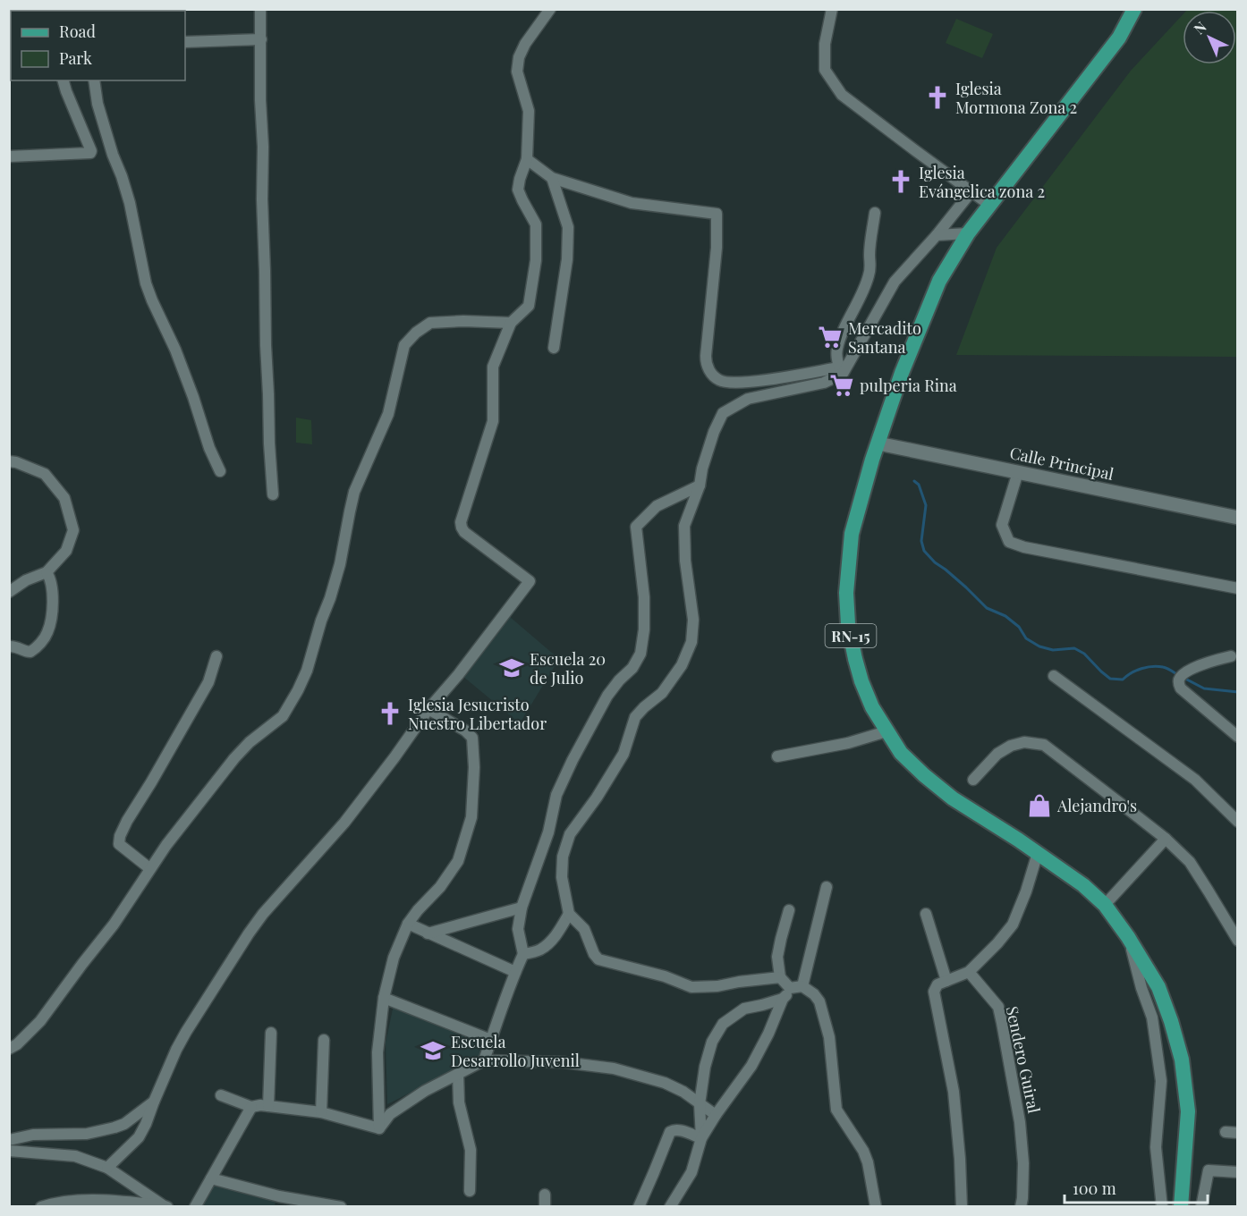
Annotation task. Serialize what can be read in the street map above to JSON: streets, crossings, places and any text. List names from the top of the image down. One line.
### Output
{"streets":{"main road":["RN-15"],"street":["Calle Principal","Sendero Guiral"]},"crossings":[["Calle Principal","RN-15"]],"places":{"church":["Iglesia Mormona Zona 2","Iglesia Evángelica zona 2","Iglesia Jesucristo Nuestro Libertador"],"supermarket":["Mercadito Santana","pulperia Rina"],"school or university":["Escuela 20 de Julio","Escuela Desarrollo Juvenil"],"shop":["Alejandro's"]},"legend":["Road","Park"],"scale_bar":"100 m","north":"top left"}
